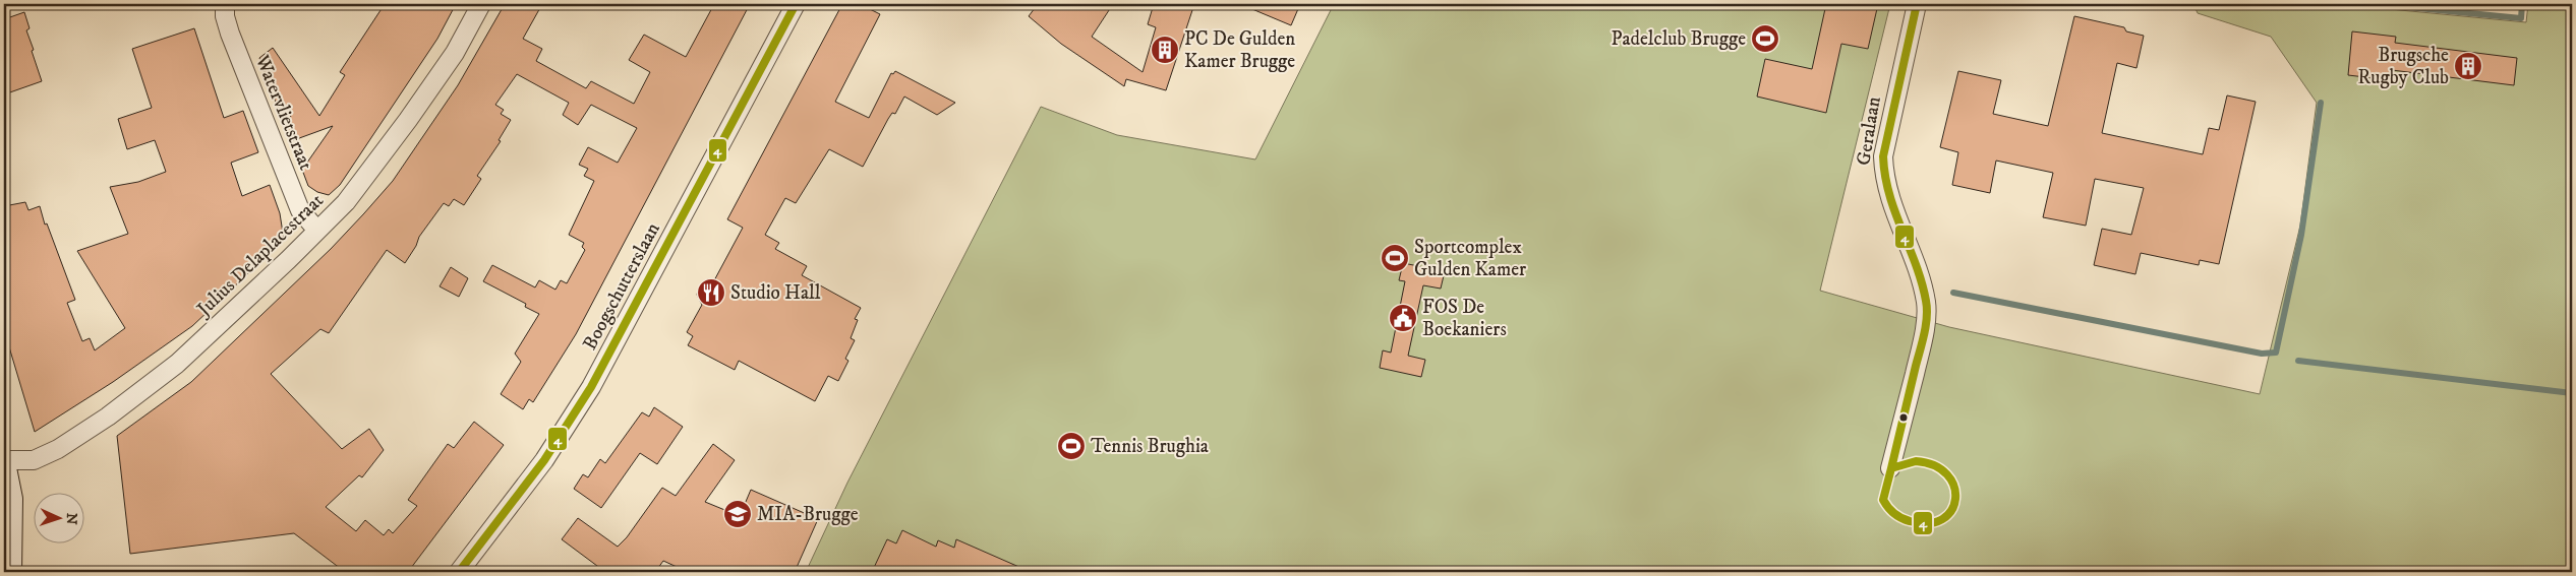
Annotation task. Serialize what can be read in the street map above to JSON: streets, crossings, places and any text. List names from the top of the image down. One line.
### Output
{"streets":{"street":["Watervlietstraat","Geralaan","Julius Delaplacestraat","Boogschutterslaan"]},"crossings":[["Watervlietstraat","Julius Delaplacestraat"]],"places":{"sports":["Padelclub Brugge","Sportcomplex Gulden Kamer","Tennis Brughia"],"building":["PC De Gulden Kamer Brugge","Brugsche Rugby Club"],"restaurant":["Studio Hall"],"public building":["FOS De Boekaniers"],"school or university":["MIA-Brugge"]},"lines":["transit line 4"],"north":"right"}
